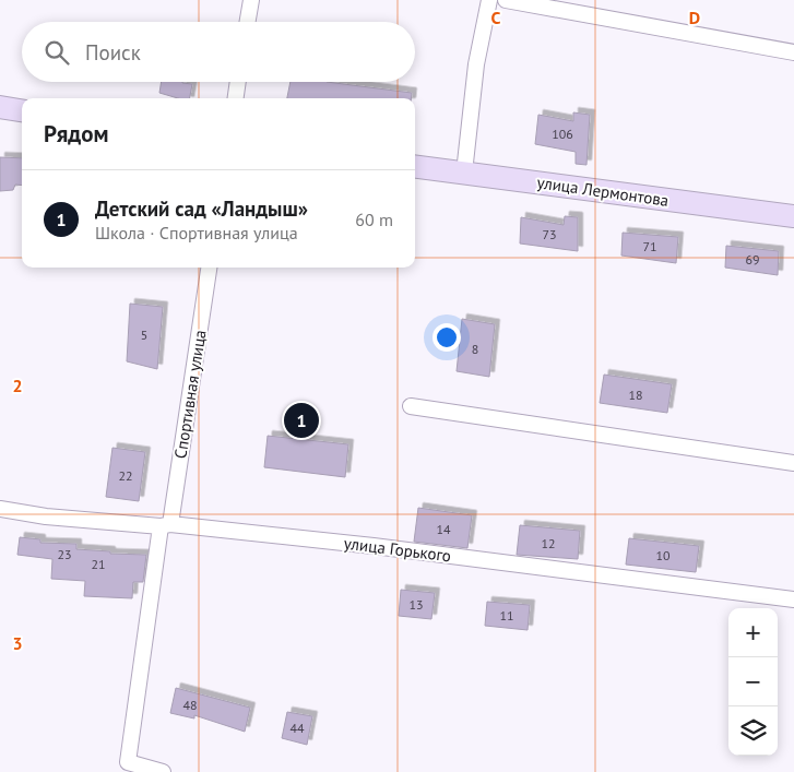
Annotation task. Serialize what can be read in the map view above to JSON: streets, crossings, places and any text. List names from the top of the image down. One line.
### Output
{"streets":{"street":["улица Лермонтова","Спортивная улица","улица Горького"]},"crossings":[["Спортивная улица","улица Горького"]],"house_numbers":["106","73","71","69","5","8","18","22","14","12","23","10","21","13","11","48","44"],"page":{"search":"Поиск","heading":"Рядом","list":[{"mark":"1","name":"Детский сад «Ландыш»","note":"Школа · Спортивная улица","value":"60 m"}],"pins":"1","map_buttons":["+","−"]},"grid":{"columns":["C","D"],"rows":["2","3"]}}
